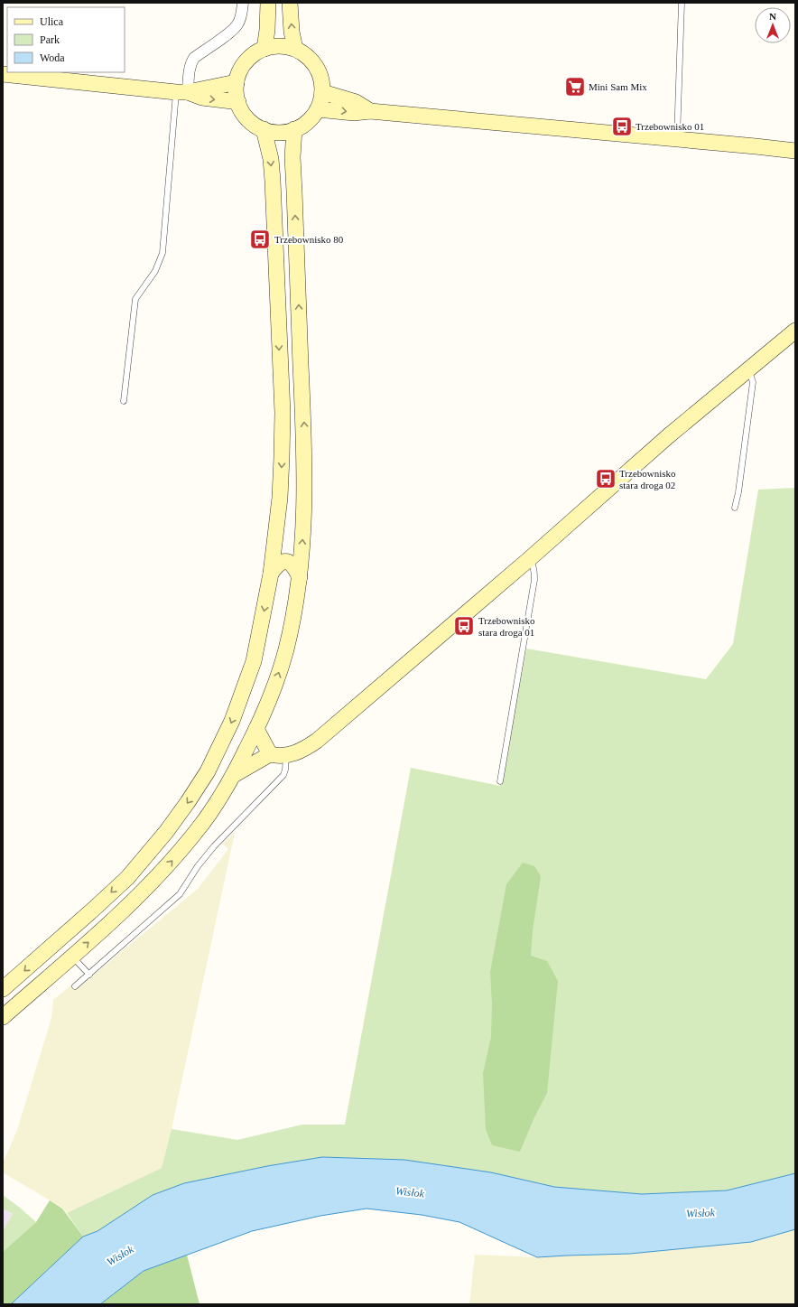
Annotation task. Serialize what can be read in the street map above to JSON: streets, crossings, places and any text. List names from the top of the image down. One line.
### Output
{"water":["Wisłok"],"places":{"supermarket":["Mini Sam Mix"],"bus stop":["Trzebownisko 01","Trzebownisko 80","Trzebownisko stara droga 02","Trzebownisko stara droga 01"]},"legend":["Ulica","Park","Woda"],"north":"top"}
